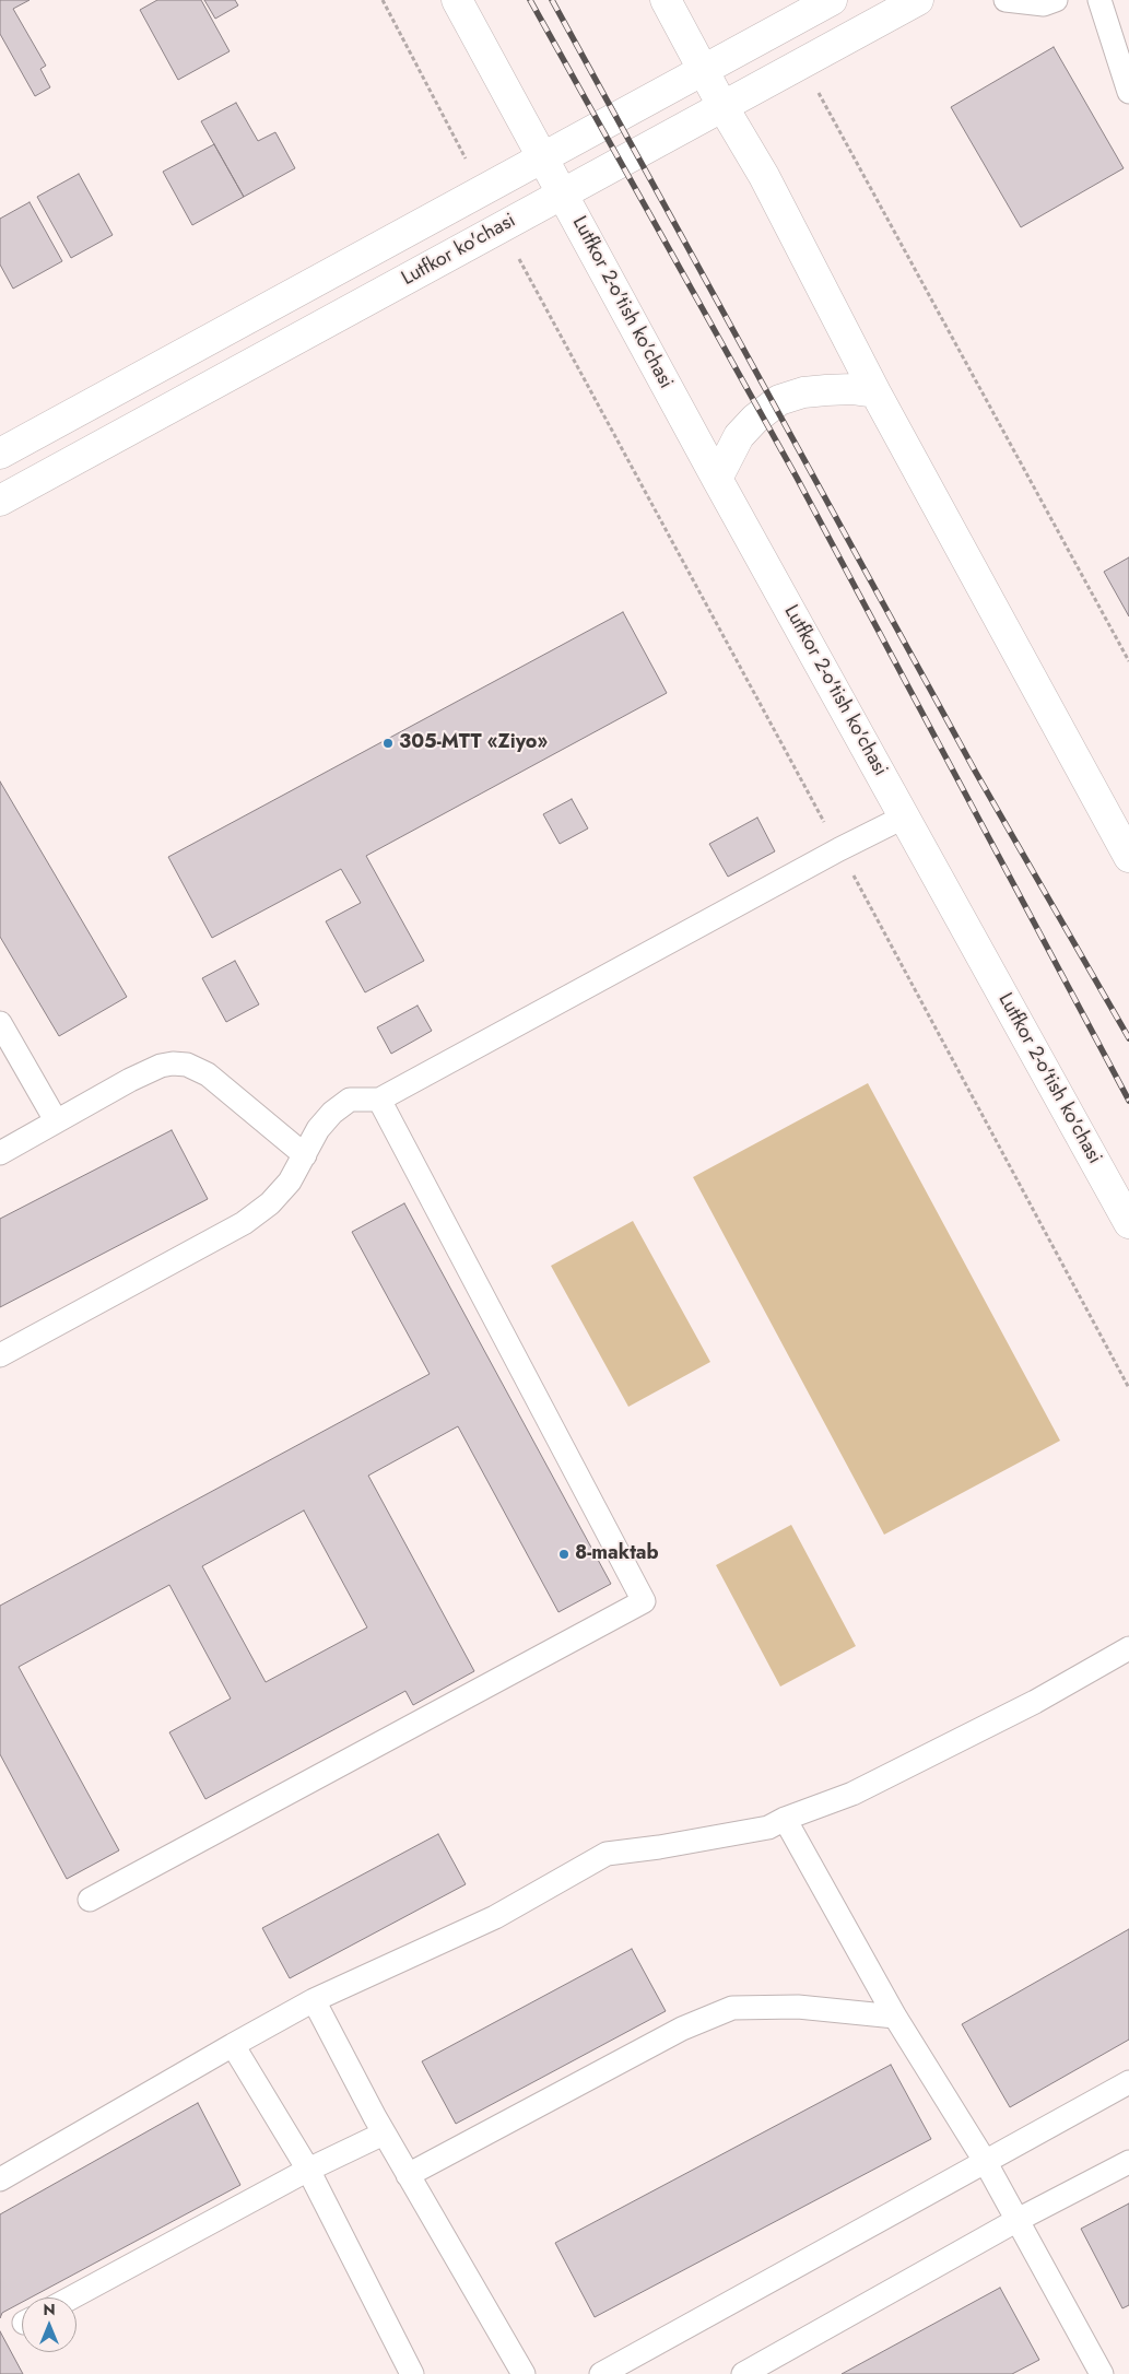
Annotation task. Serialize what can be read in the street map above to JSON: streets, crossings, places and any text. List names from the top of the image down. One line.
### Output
{"streets":{"main road":["Lutfkor ko'chasi","Lutfkor 2-o'tish ko'chasi"]},"crossings":[["Lutfkor ko'chasi","Lutfkor 2-o'tish ko'chasi"]],"places":["305-MTT «Ziyo»","8-maktab"],"north":"top"}
